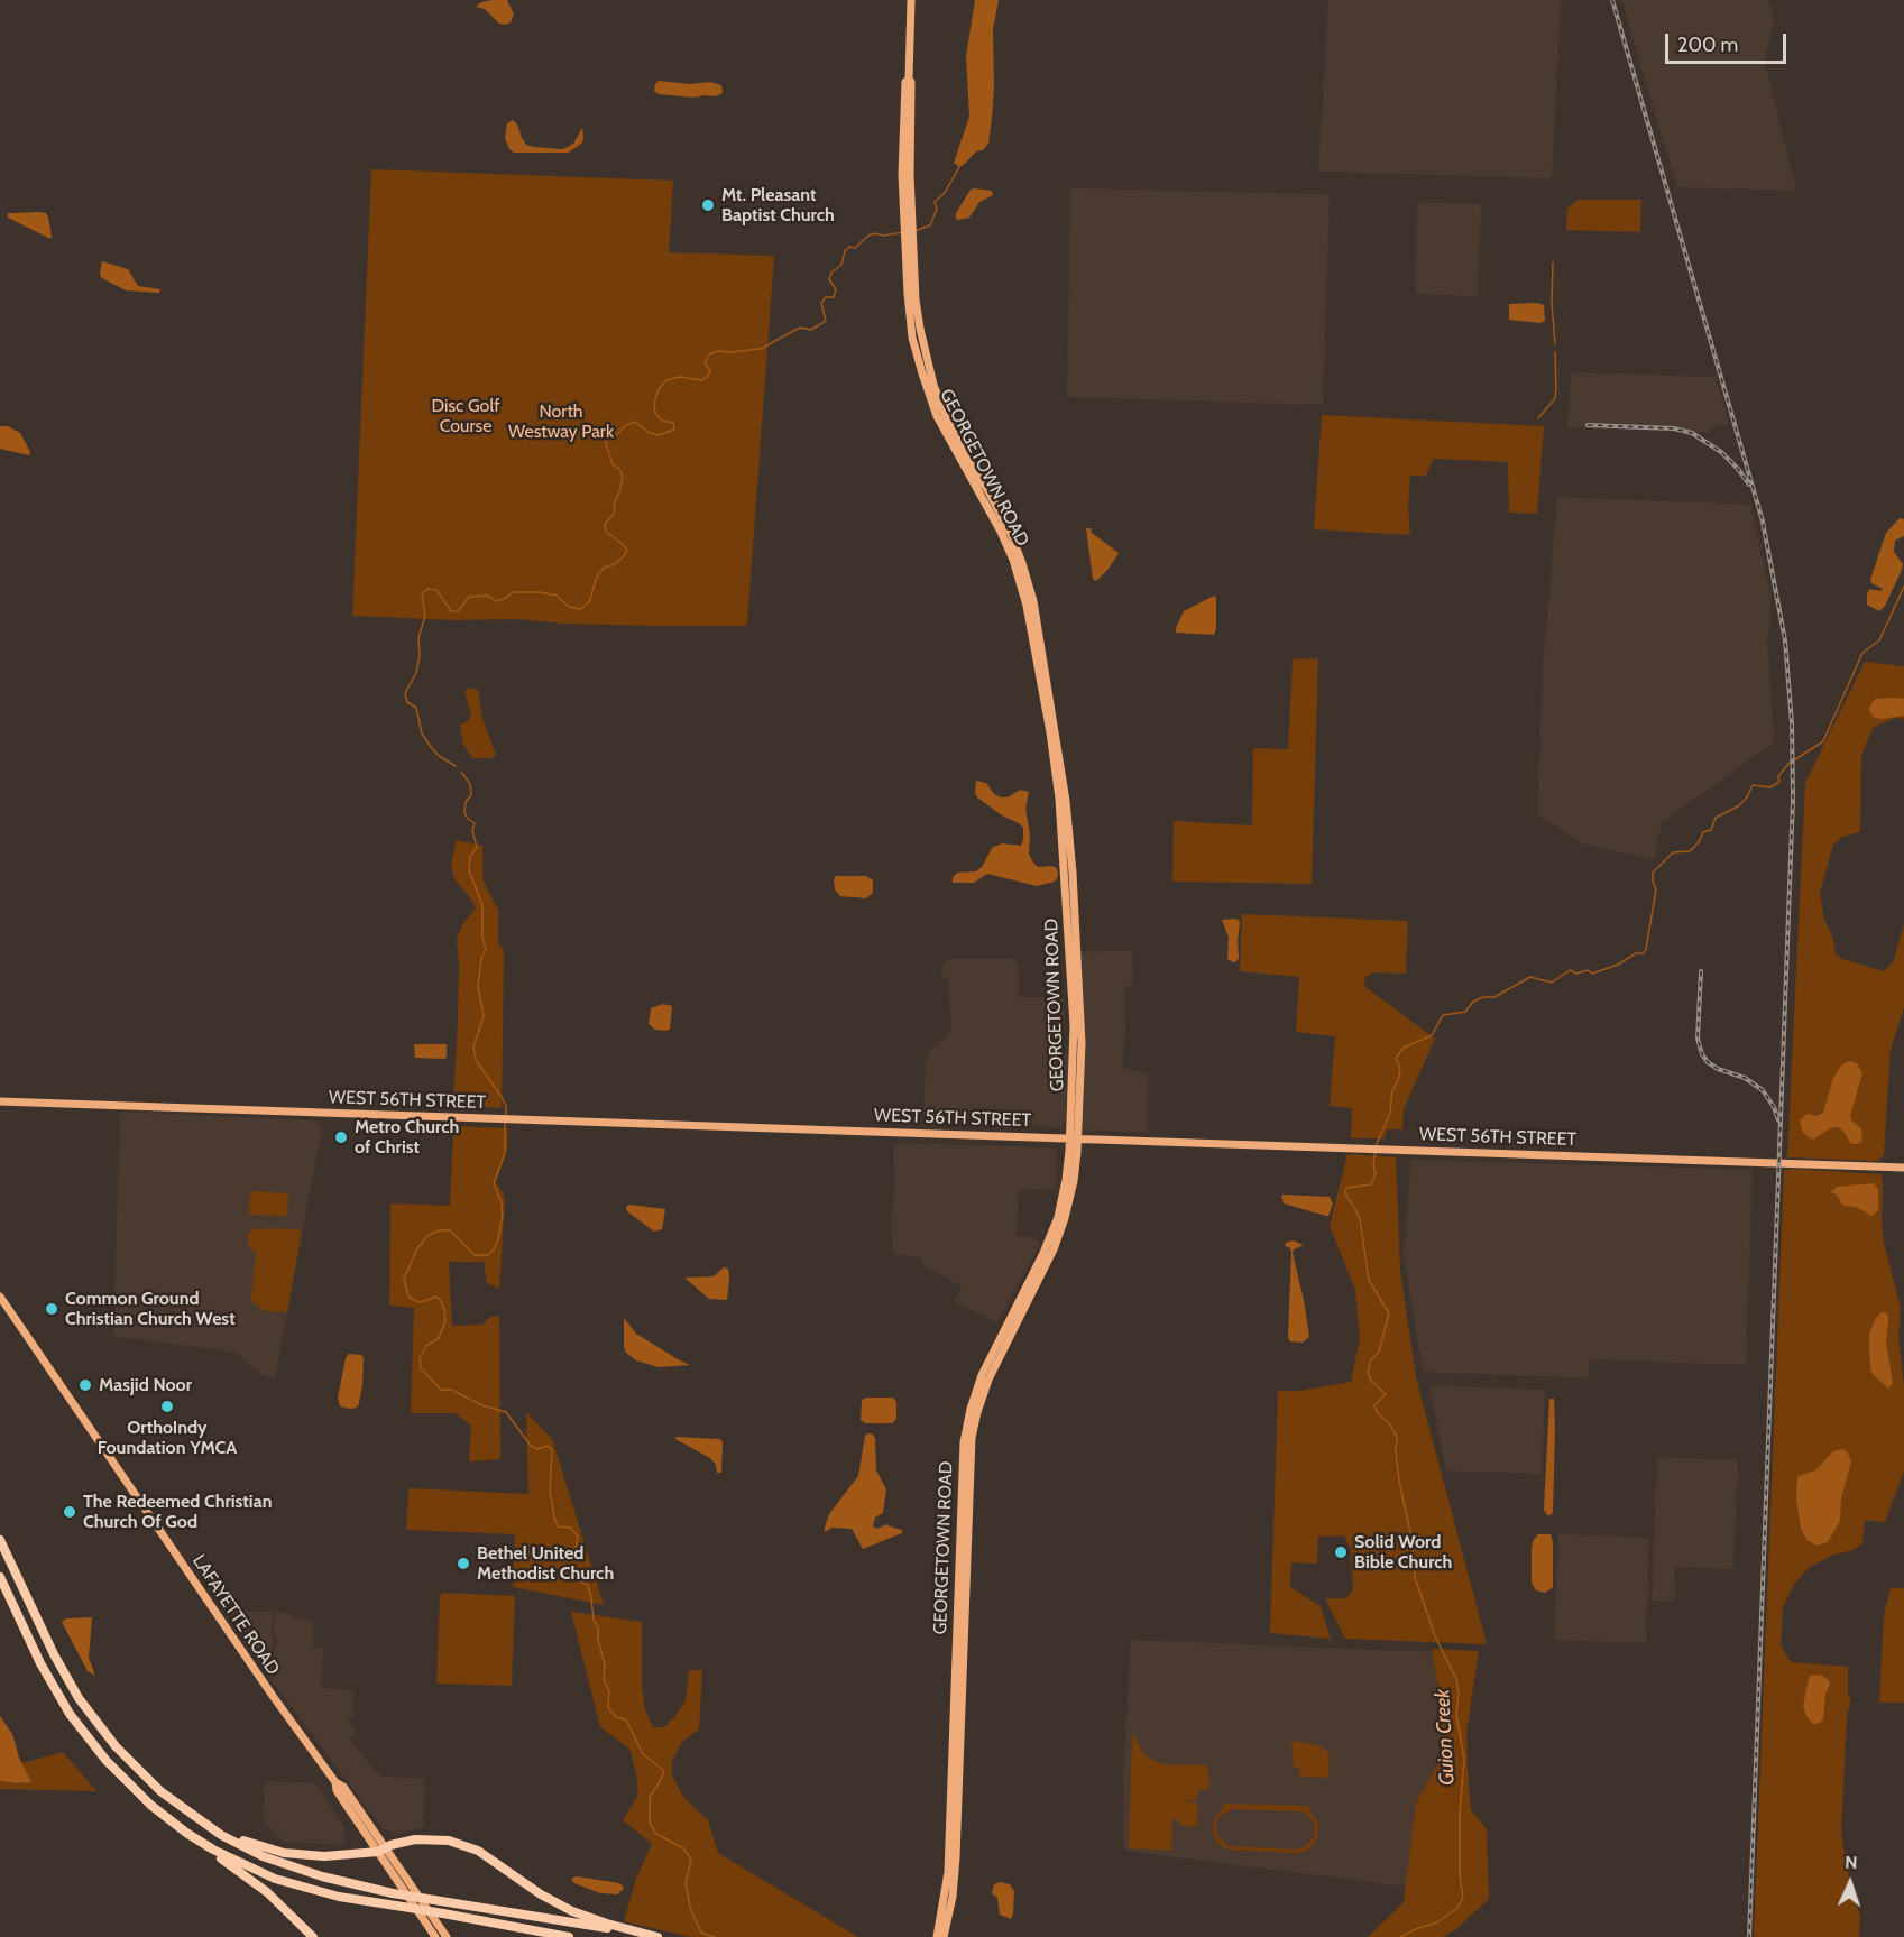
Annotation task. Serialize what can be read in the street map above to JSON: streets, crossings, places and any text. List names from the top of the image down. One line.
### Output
{"streets":{"main road":["GEORGETOWN ROAD","WEST 56TH STREET","LAFAYETTE ROAD"]},"crossings":[["GEORGETOWN ROAD","WEST 56TH STREET"]],"water":["Guion Creek"],"parks":["Disc Golf Course","North Westway Park"],"places":["Mt. Pleasant Baptist Church","Metro Church of Christ","Common Ground Christian Church West","Masjid Noor","OrthoIndy Foundation YMCA","The Redeemed Christian Church Of God","Solid Word Bible Church","Bethel United Methodist Church"],"scale_bar":"200 m","north":"top"}
